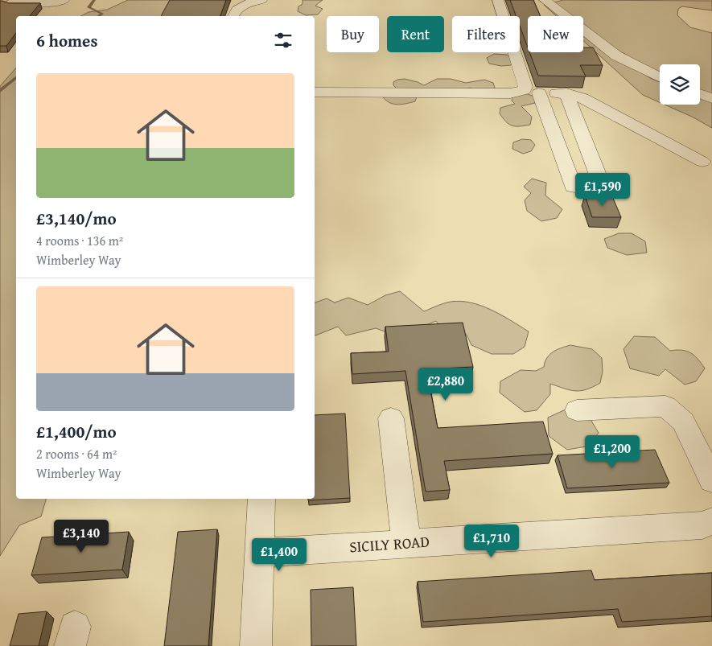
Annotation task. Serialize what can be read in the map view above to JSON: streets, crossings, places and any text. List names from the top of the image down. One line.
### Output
{"streets":{"street":["SICILY ROAD"]},"page":{"chip":["Buy","Rent","Filters","New"],"heading":"6 homes","list":[{"name":"£3,140/mo","note":"4 rooms · 136 m² · Wimberley Way"},{"name":"£1,400/mo","note":"2 rooms · 64 m² · Wimberley Way"}],"price":["£1,590","£2,880","£1,200","£3,140","£1,710","£1,400"]}}
